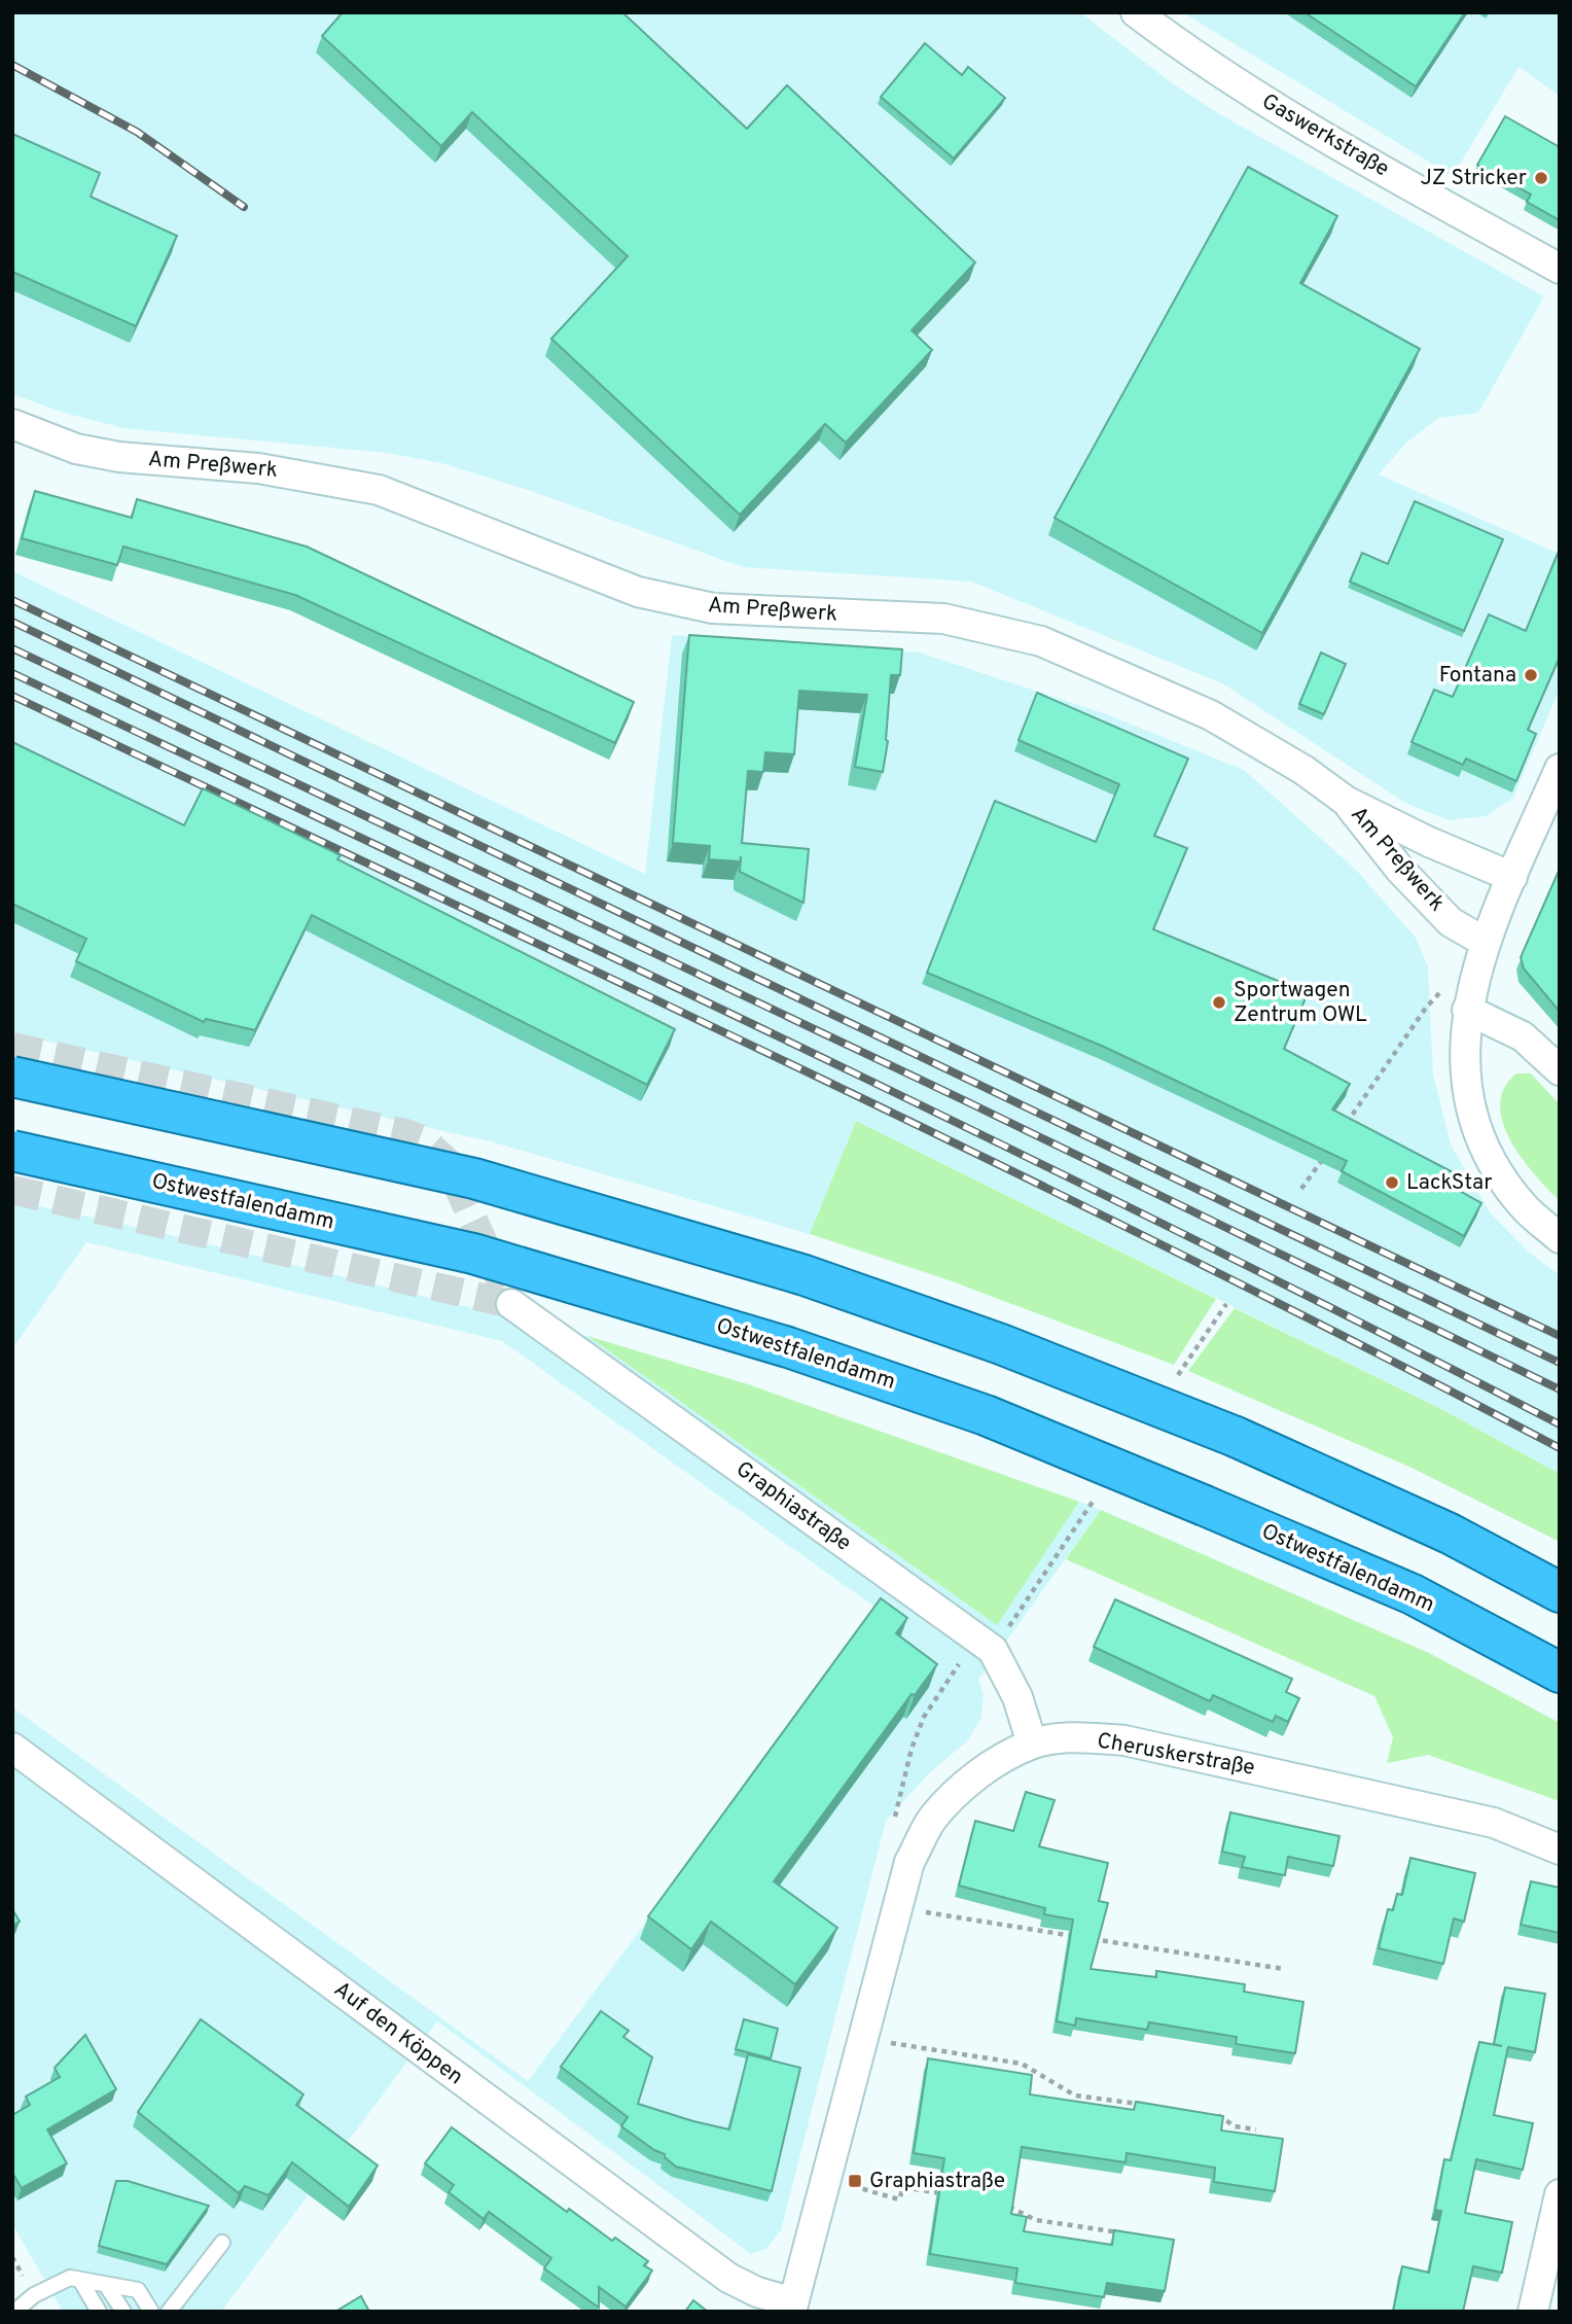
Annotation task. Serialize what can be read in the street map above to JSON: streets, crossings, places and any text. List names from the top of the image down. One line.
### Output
{"streets":{"highway":["Ostwestfalendamm"],"street":["Gaswerkstraße","Am Preßwerk","Graphiastraße","Cheruskerstraße","Auf den Köppen"]},"crossings":[["Graphiastraße","Cheruskerstraße"],["Cheruskerstraße","Auf den Köppen"]],"places":{"other":["JZ Stricker","Fontana","Sportwagen Zentrum OWL","LackStar"],"transit":["Graphiastraße"]}}
